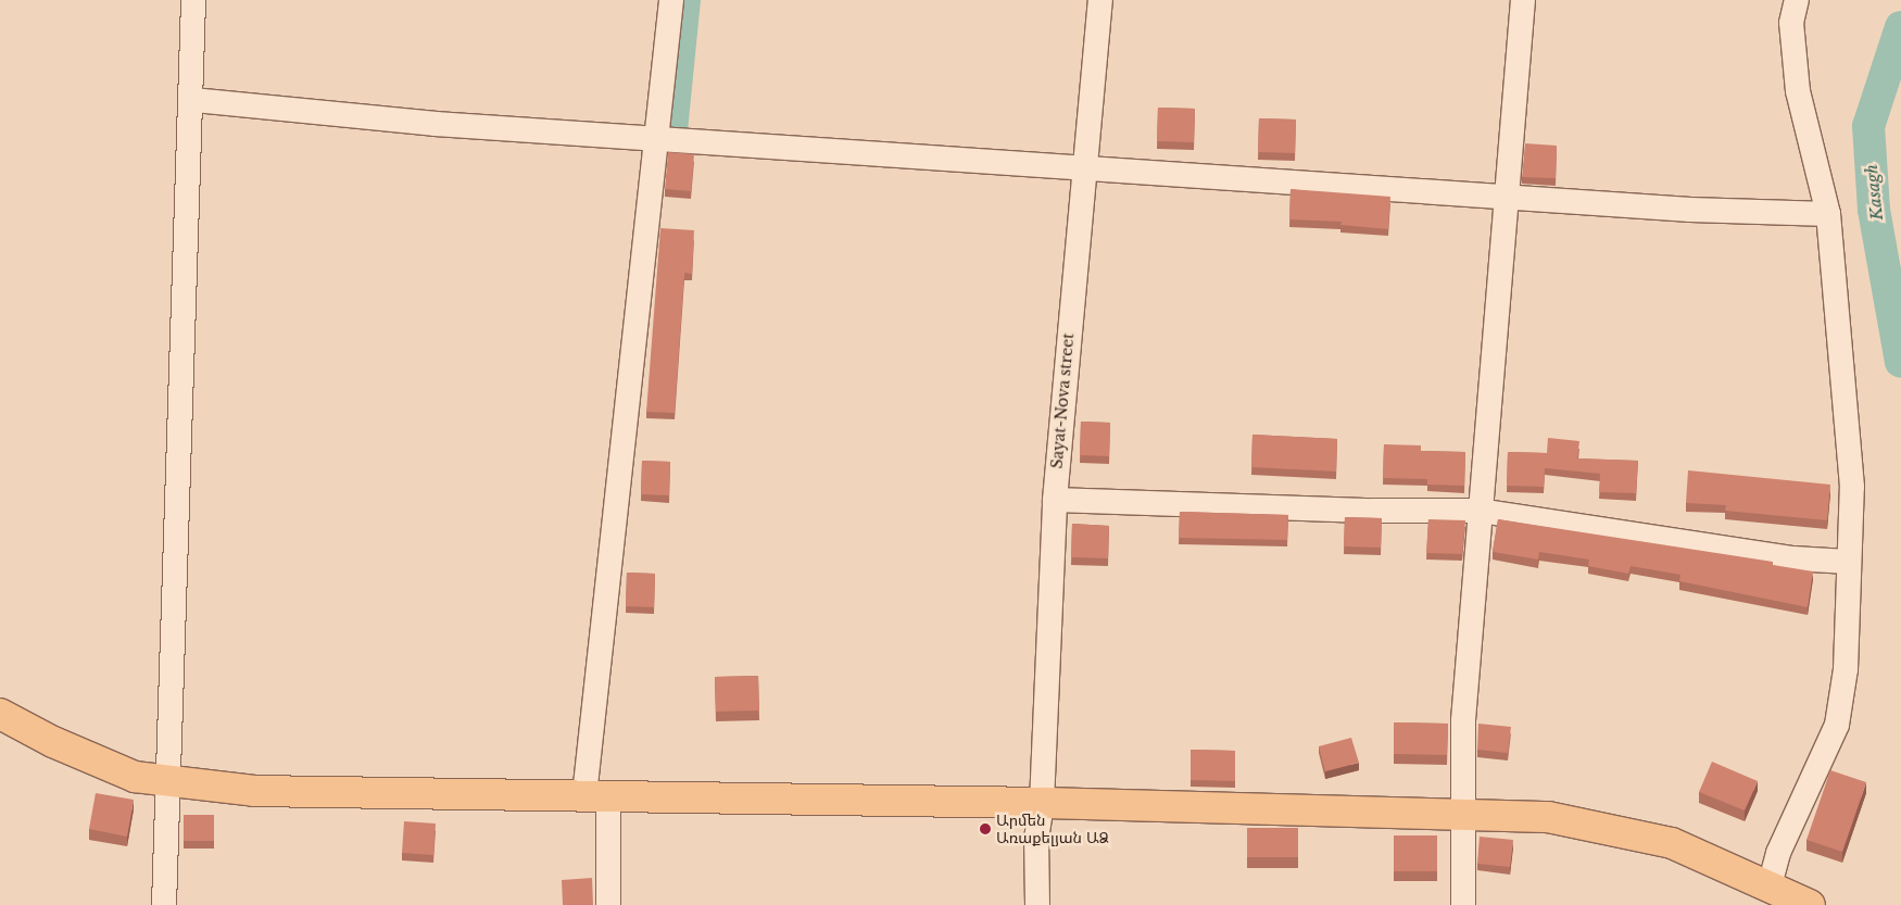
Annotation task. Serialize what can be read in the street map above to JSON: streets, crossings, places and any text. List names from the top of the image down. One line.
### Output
{"streets":{"street":["Sayat-Nova street"]},"water":["Kasagh"],"places":["Արմեն Առաքելյան ԱՁ"]}
